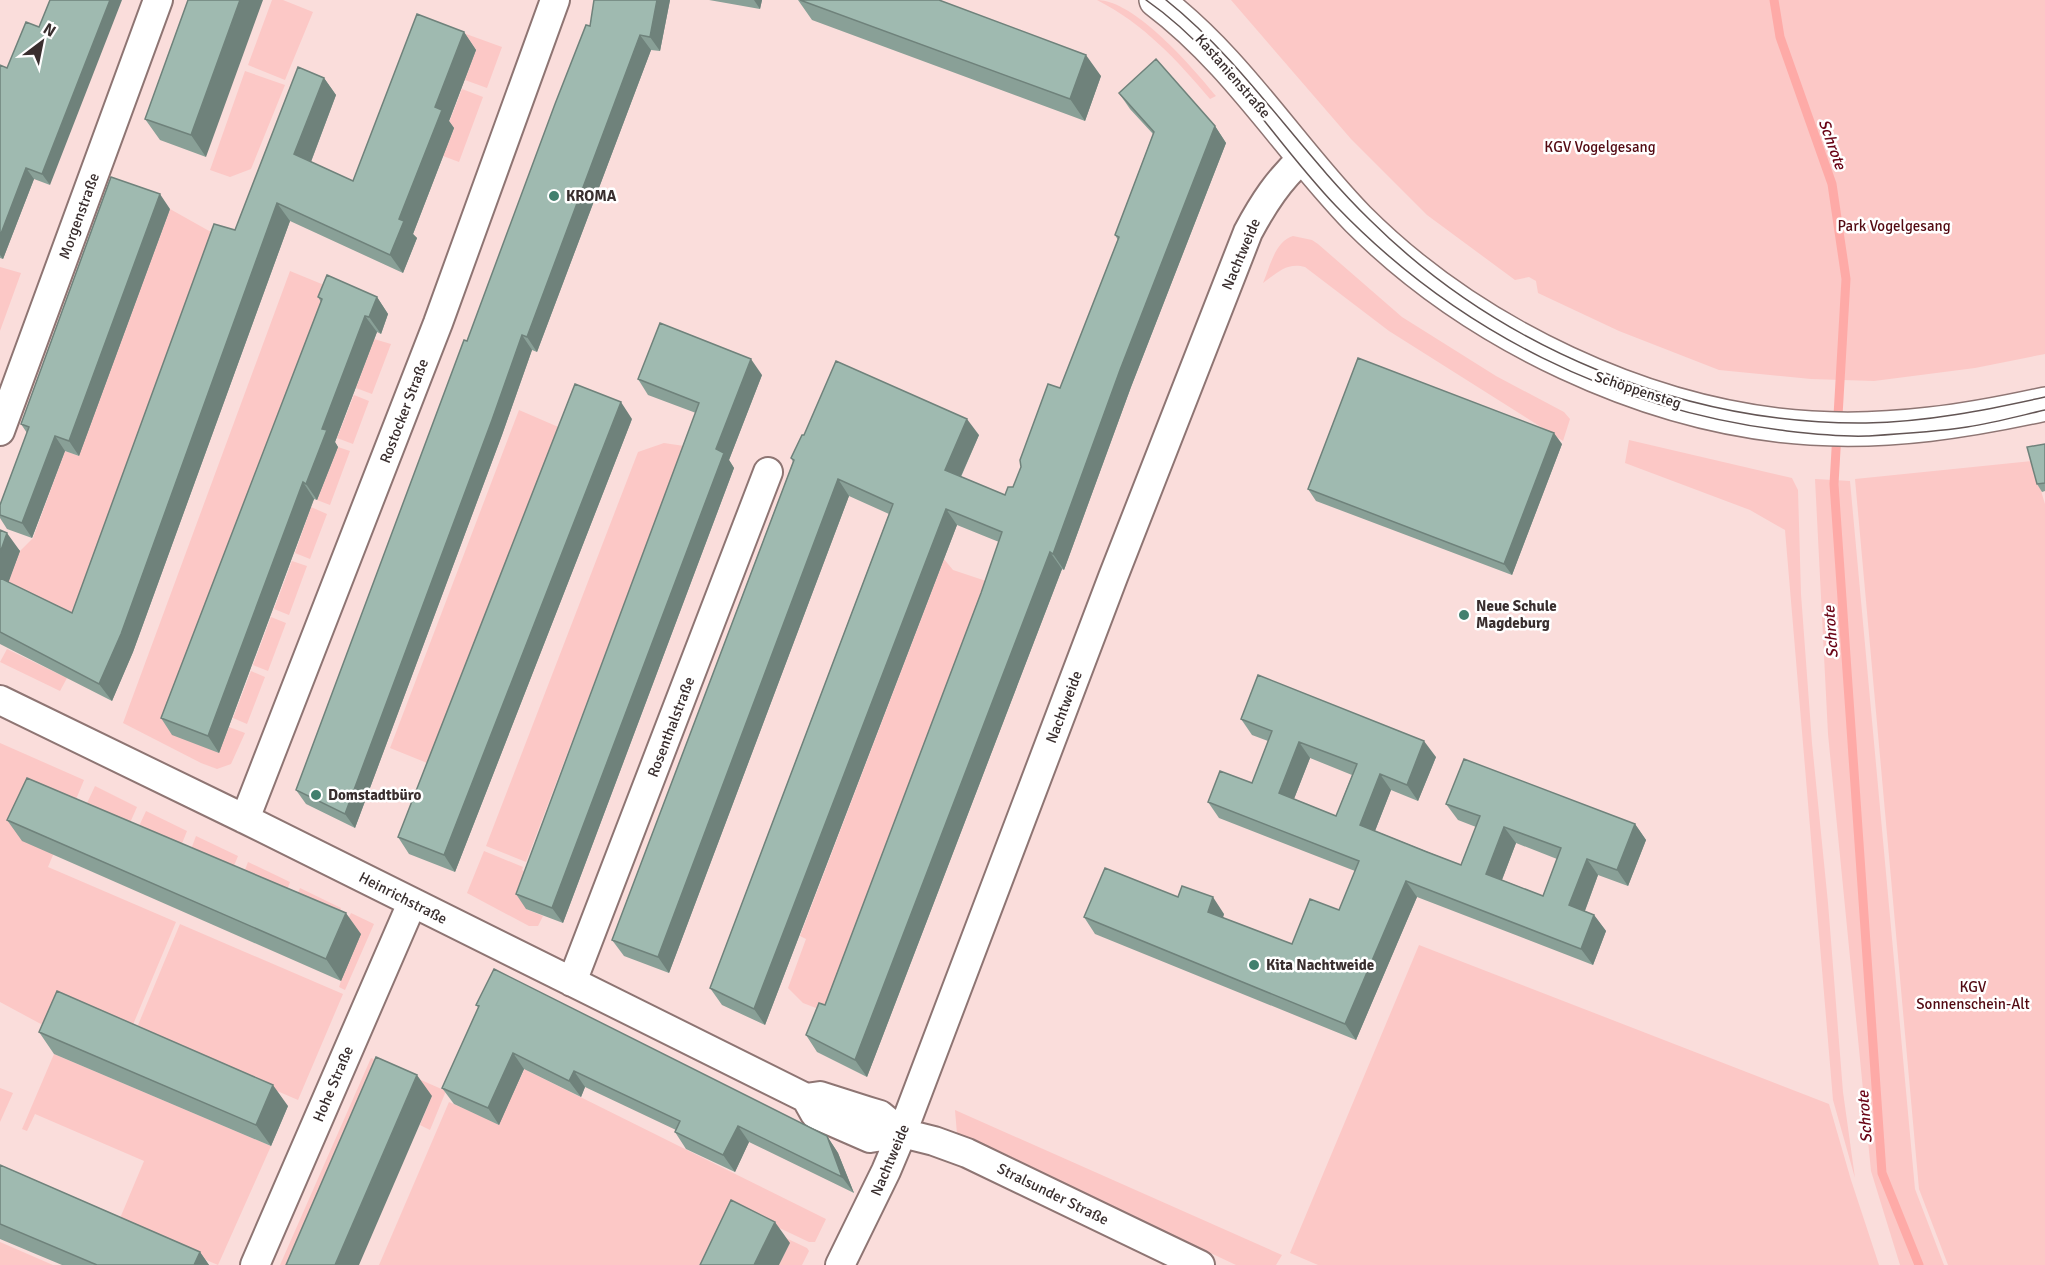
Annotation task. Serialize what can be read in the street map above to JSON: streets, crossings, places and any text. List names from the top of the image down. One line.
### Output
{"streets":{"main road":["Kastanienstraße","Schöppensteg"],"street":["Morgenstraße","Nachtweide","Rostocker Straße","Rosenthalstraße","Heinrichstraße","Hohe Straße","Stralsunder Straße"]},"crossings":[["Kastanienstraße","Nachtweide"],["Kastanienstraße","Schöppensteg"],["Nachtweide","Schöppensteg"],["Nachtweide","Heinrichstraße"],["Nachtweide","Stralsunder Straße"],["Rostocker Straße","Heinrichstraße"],["Rosenthalstraße","Heinrichstraße"],["Heinrichstraße","Hohe Straße"],["Heinrichstraße","Stralsunder Straße"]],"water":["Schrote"],"parks":["KGV Vogelgesang","Park Vogelgesang","KGV Sonnenschein-Alt"],"places":["KROMA","Neue Schule Magdeburg","Domstadtbüro","Kita Nachtweide"],"north":"top right"}
